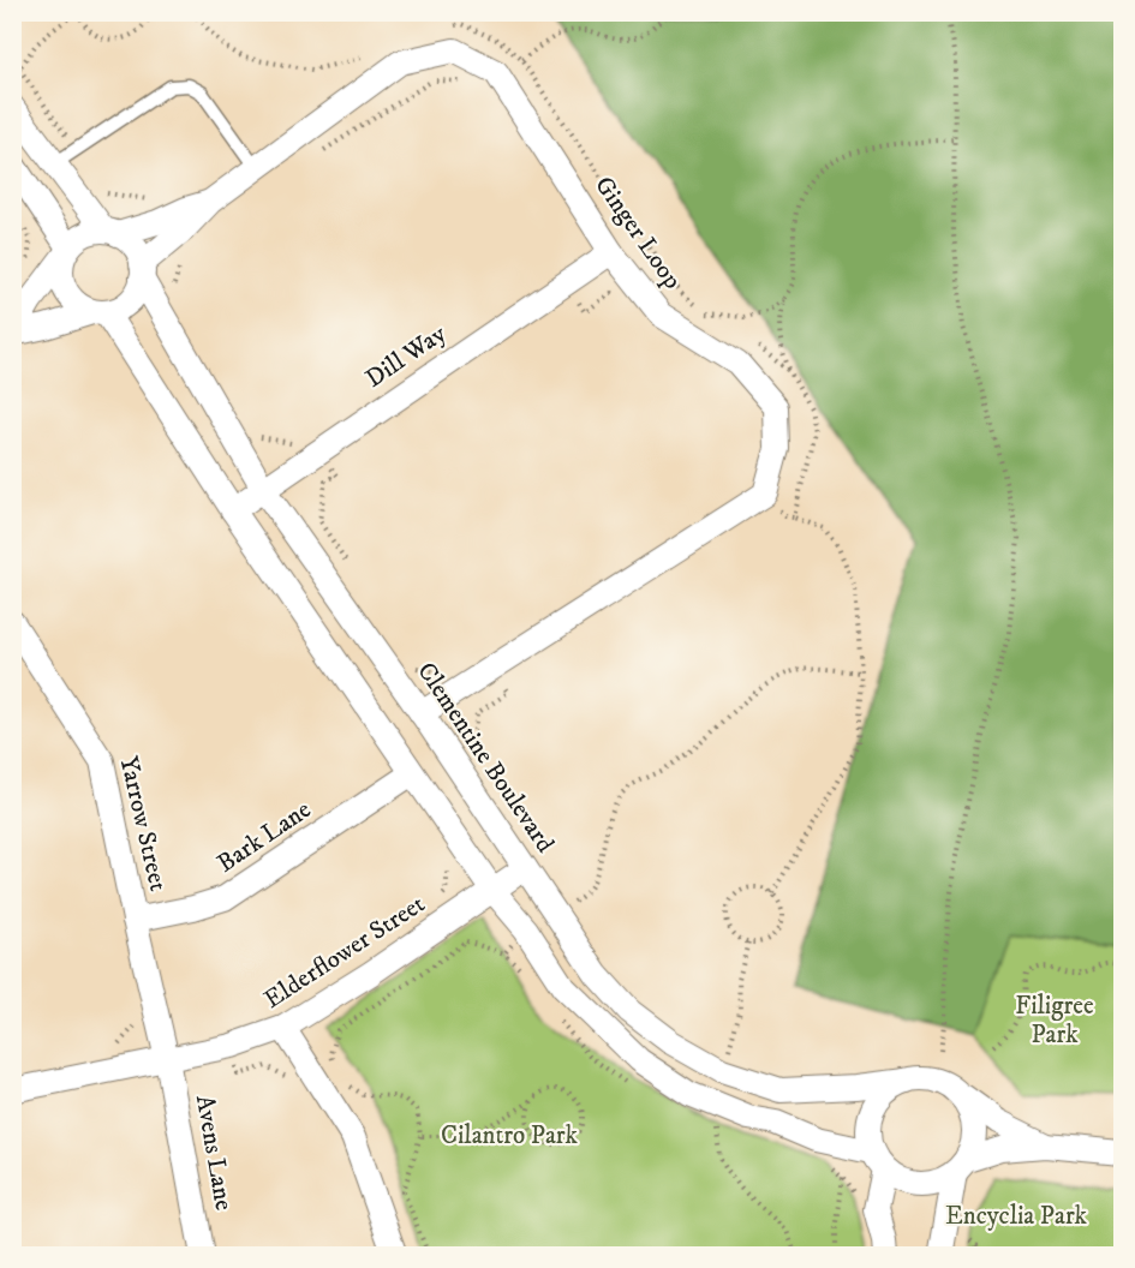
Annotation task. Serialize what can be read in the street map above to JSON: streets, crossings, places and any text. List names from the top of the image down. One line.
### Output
{"streets":{"street":["Ginger Loop","Dill Way","Clementine Boulevard","Yarrow Street","Bark Lane","Elderflower Street","Avens Lane"]},"crossings":[["Ginger Loop","Dill Way"],["Ginger Loop","Clementine Boulevard"],["Dill Way","Clementine Boulevard"],["Clementine Boulevard","Elderflower Street"],["Yarrow Street","Bark Lane"],["Yarrow Street","Elderflower Street"],["Yarrow Street","Avens Lane"],["Elderflower Street","Avens Lane"]],"parks":["Filigree Park","Cilantro Park","Encyclia Park"]}
